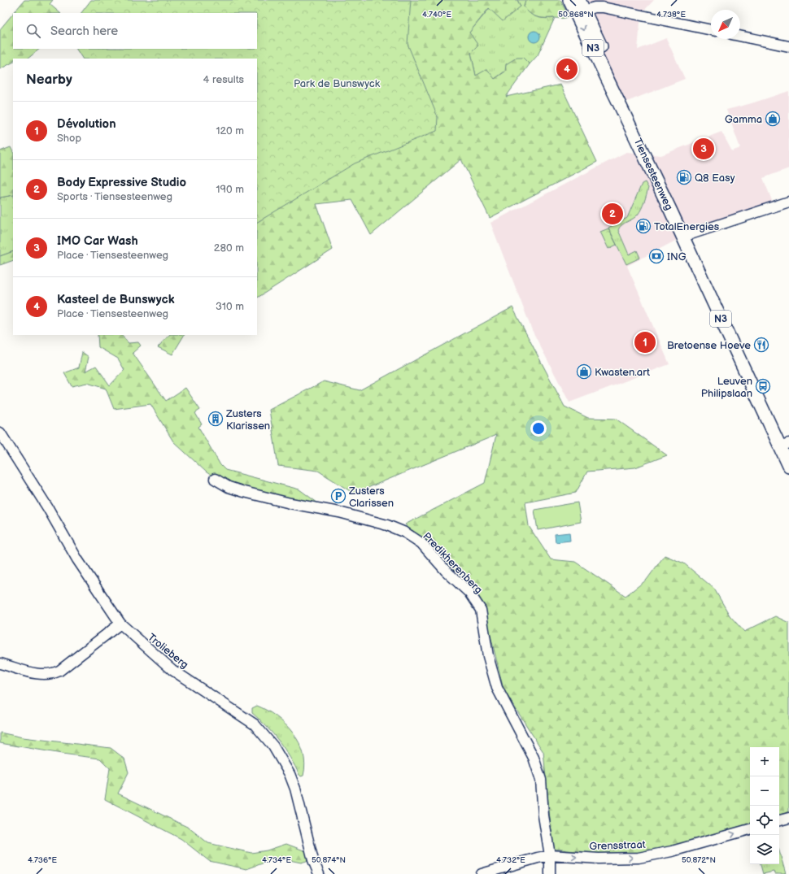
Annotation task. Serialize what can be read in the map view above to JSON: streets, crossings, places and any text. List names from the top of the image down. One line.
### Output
{"streets":{"main road":["N3","Tiensesteenweg"],"street":["Predikherenberg","Trolieberg","Grensstraat"]},"crossings":[["Predikherenberg","Grensstraat"]],"one_way":["Grensstraat"],"parks":["Park de Bunswyck"],"places":{"shop":["Gamma","Kwasten.art"],"fuel station":["Q8 Easy","TotalEnergies"],"bank":["ING"],"restaurant":["Bretoense Hoeve"],"bus stop":["Leuven Philipslaan"],"building":["Zusters Klarissen"],"parking":["Zusters Clarissen"]},"north":"bottom left","page":{"search":"Search here","pins":["4","3","2","1"],"heading":["Nearby","4 results"],"list":[{"mark":"1","name":"Dévolution","note":"Shop","value":"120 m"},{"mark":"2","name":"Body Expressive Studio","note":"Sports · Tiensesteenweg","value":"190 m"},{"mark":"3","name":"IMO Car Wash","note":"Place · Tiensesteenweg","value":"280 m"},{"mark":"4","name":"Kasteel de Bunswyck","note":"Place · Tiensesteenweg","value":"310 m"}],"map_buttons":["+","−"]},"coordinates":["4.740°E","50.868°N","4.738°E","4.736°E","4.734°E","50.874°N","4.732°E","50.872°N"]}
